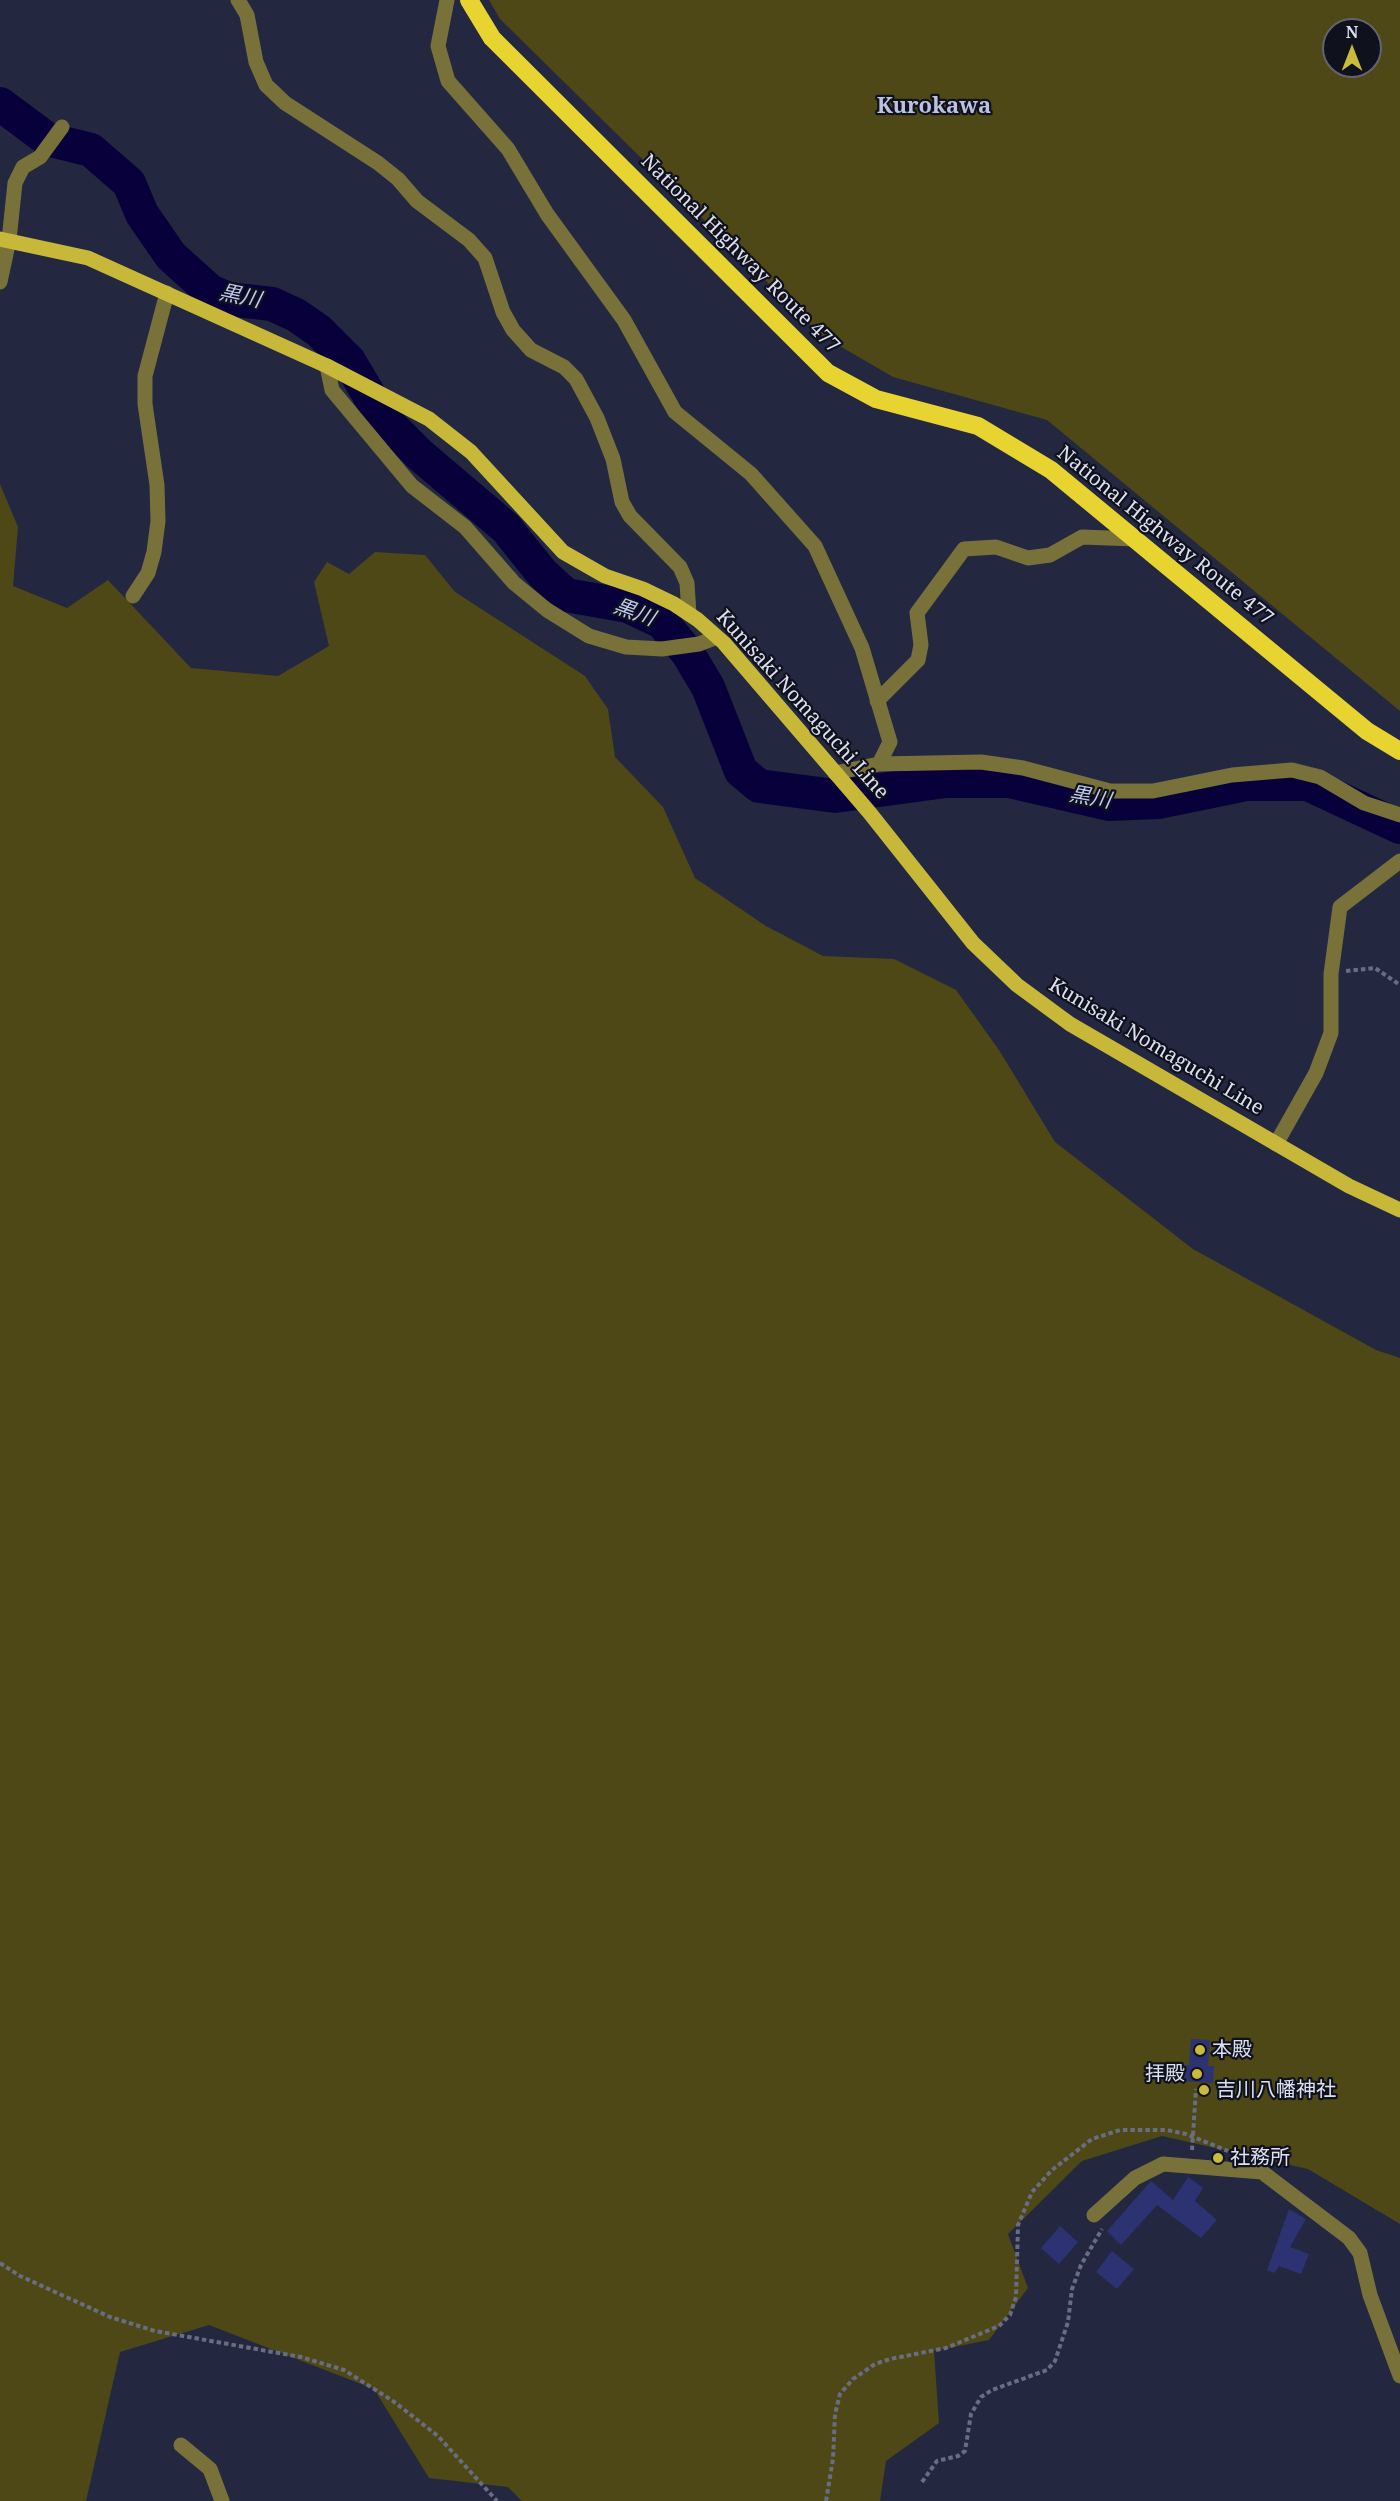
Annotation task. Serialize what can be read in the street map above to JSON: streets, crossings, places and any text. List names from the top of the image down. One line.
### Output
{"streets":{"highway":["National Highway Route 477"],"main road":["Kunisaki Nomaguchi Line"]},"districts":["Kurokawa"],"water":["黒川"],"places":["本殿","拝殿","吉川八幡神社","社務所"],"north":"top"}
